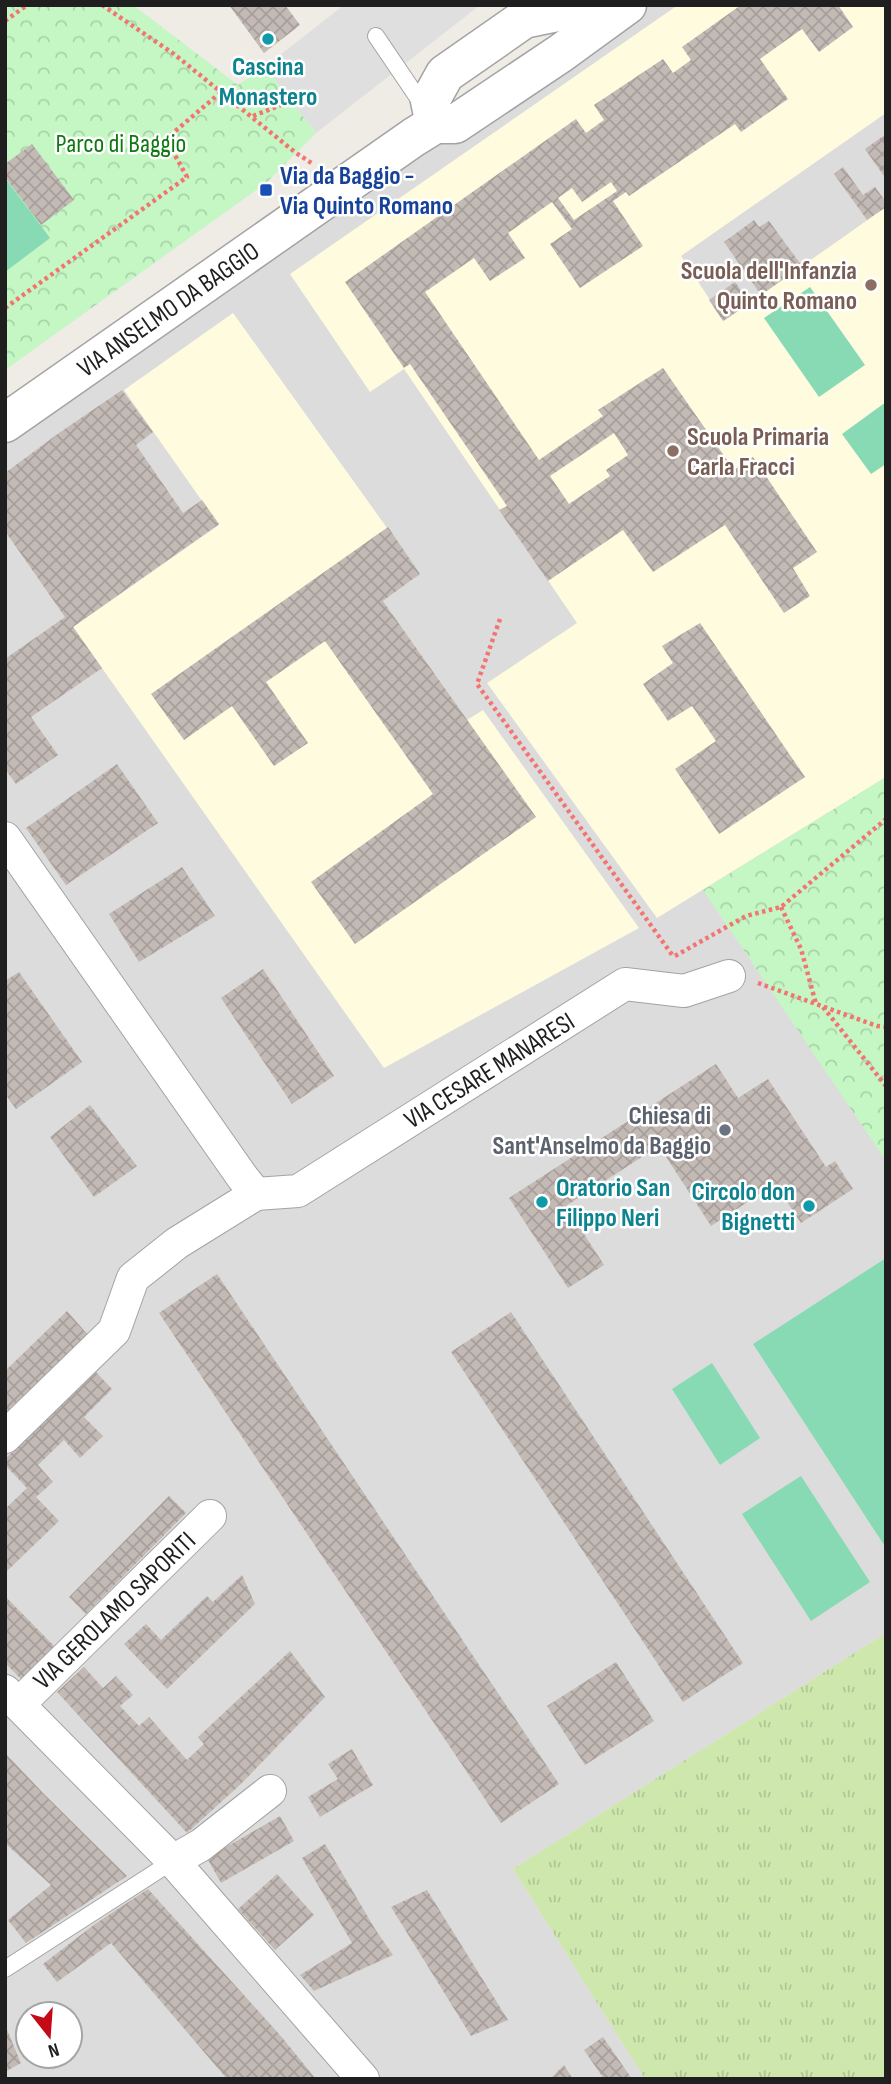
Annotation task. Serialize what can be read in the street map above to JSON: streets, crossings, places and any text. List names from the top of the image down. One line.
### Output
{"streets":{"street":["VIA ANSELMO DA BAGGIO","VIA CESARE MANARESI","VIA GEROLAMO SAPORITI"]},"parks":["Parco di Baggio"],"places":{"other":["Cascina Monastero","Scuola dell'Infanzia Quinto Romano","Scuola Primaria Carla Fracci","Chiesa di Sant'Anselmo da Baggio","Oratorio San Filippo Neri","Circolo don Bignetti"],"transit":["Via da Baggio - Via Quinto Romano"]},"north":"bottom"}
